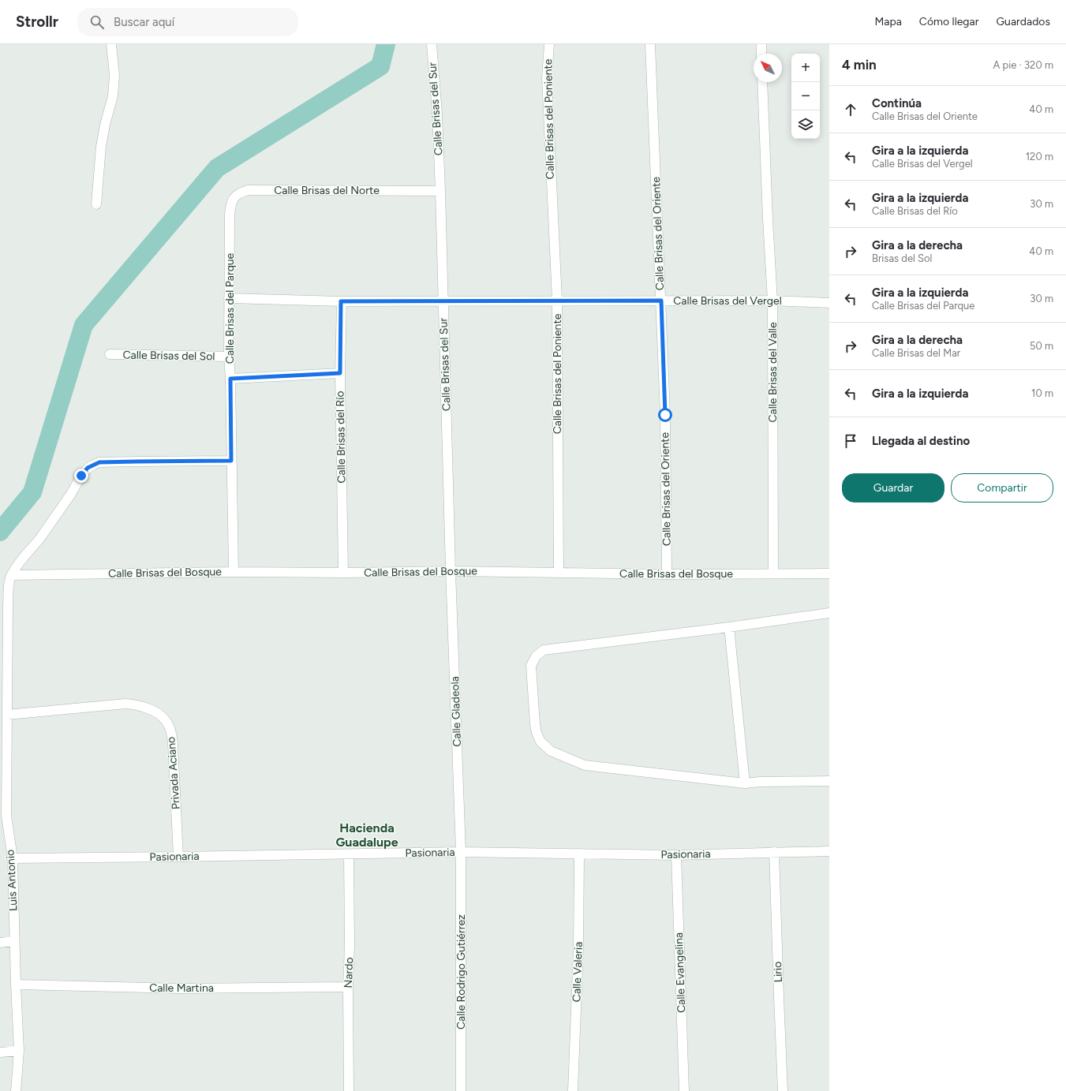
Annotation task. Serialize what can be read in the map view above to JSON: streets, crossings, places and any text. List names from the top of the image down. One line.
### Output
{"streets":{"street":["Calle Brisas del Sur","Calle Brisas del Poniente","Calle Brisas del Norte","Calle Brisas del Oriente","Calle Brisas del Vergel","Calle Brisas del Parque","Calle Brisas del Sol","Calle Brisas del Valle","Calle Brisas del Río","Calle Brisas del Bosque","Calle Gladeola","Privada Aciano","Pasionaria","Luis Antonio","Calle Rodrigo Gutiérrez","Calle Valeria","Lirio","Nardo","Calle Evangelina","Calle Martina"]},"crossings":[["Calle Brisas del Sur","Calle Brisas del Norte"],["Calle Brisas del Sur","Calle Brisas del Vergel"],["Calle Brisas del Sur","Calle Brisas del Bosque"],["Calle Brisas del Sur","Calle Gladeola"],["Calle Brisas del Poniente","Calle Brisas del Vergel"],["Calle Brisas del Poniente","Calle Brisas del Bosque"],["Calle Brisas del Norte","Calle Brisas del Parque"],["Calle Brisas del Oriente","Calle Brisas del Vergel"],["Calle Brisas del Oriente","Calle Brisas del Bosque"],["Calle Brisas del Vergel","Calle Brisas del Parque"],["Calle Brisas del Vergel","Calle Brisas del Valle"],["Calle Brisas del Vergel","Calle Brisas del Río"],["Calle Brisas del Parque","Calle Brisas del Sol"],["Calle Brisas del Parque","Calle Brisas del Bosque"],["Calle Brisas del Valle","Calle Brisas del Bosque"],["Calle Brisas del Río","Calle Brisas del Bosque"],["Calle Brisas del Bosque","Calle Gladeola"],["Calle Brisas del Bosque","Luis Antonio"],["Calle Gladeola","Pasionaria"],["Calle Gladeola","Calle Rodrigo Gutiérrez"],["Privada Aciano","Pasionaria"],["Privada Aciano","Luis Antonio"],["Pasionaria","Luis Antonio"],["Pasionaria","Calle Rodrigo Gutiérrez"],["Pasionaria","Calle Valeria"],["Pasionaria","Lirio"],["Pasionaria","Nardo"],["Pasionaria","Calle Evangelina"],["Luis Antonio","Calle Martina"],["Nardo","Calle Martina"]],"districts":["Hacienda Guadalupe"],"north":"top left","page":{"header":"Strollr","search":"Buscar aquí","nav":["Mapa","Cómo llegar","Guardados"],"heading":["4 min","A pie · 320 m"],"map_buttons":["+","−"],"list":[["Continúa","Calle Brisas del Oriente","40 m"],["Gira a la izquierda","Calle Brisas del Vergel","120 m"],["Gira a la izquierda","Calle Brisas del Río","30 m"],["Gira a la derecha","Brisas del Sol","40 m"],["Gira a la izquierda","Calle Brisas del Parque","30 m"],["Gira a la derecha","Calle Brisas del Mar","50 m"],["Gira a la izquierda","10 m"],"Llegada al destino"],"buttons":["Guardar","Compartir"]}}
